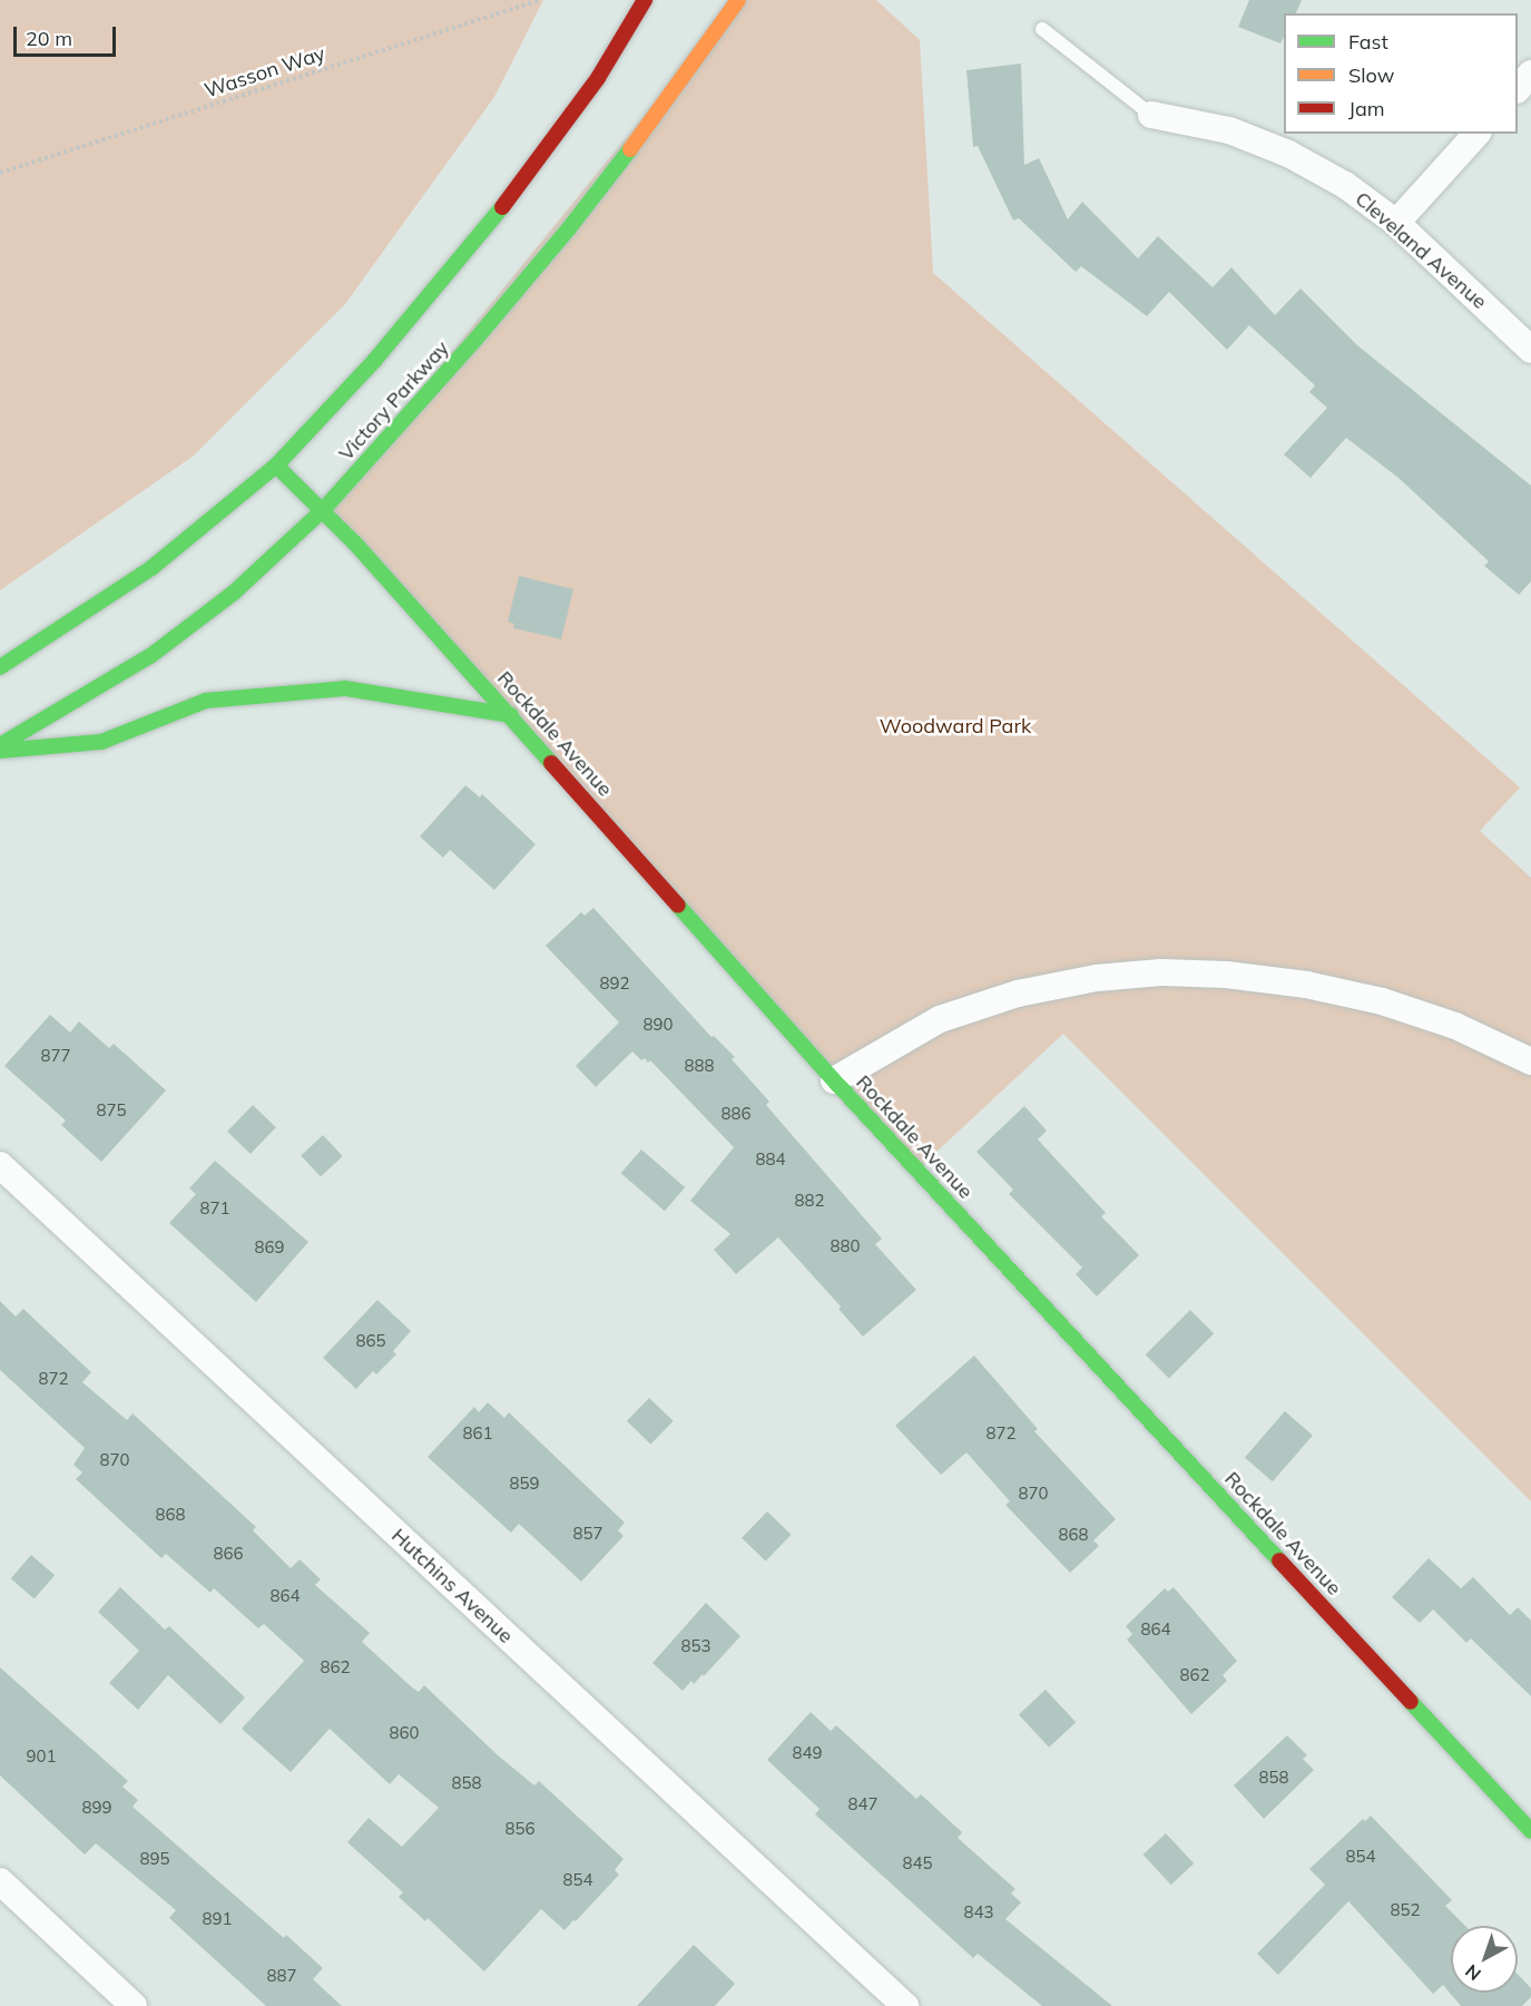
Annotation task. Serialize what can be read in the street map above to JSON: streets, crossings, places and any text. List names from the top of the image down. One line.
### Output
{"streets":{"street":["Cleveland Avenue","Victory Parkway","Rockdale Avenue","Hutchins Avenue"],"path":["Wasson Way"]},"crossings":[["Victory Parkway","Rockdale Avenue"]],"parks":["Woodward Park"],"house_numbers":["892","890","877","888","875","886","884","882","871","880","869","865","872","861","872","870","859","870","868","857","868","866","864","864","853","862","862","860","849","901","858","858","847","899","856","854","895","845","854","852","843","891","887"],"legend":["Fast","Slow","Jam"],"scale_bar":"20 m","north":"bottom left"}
